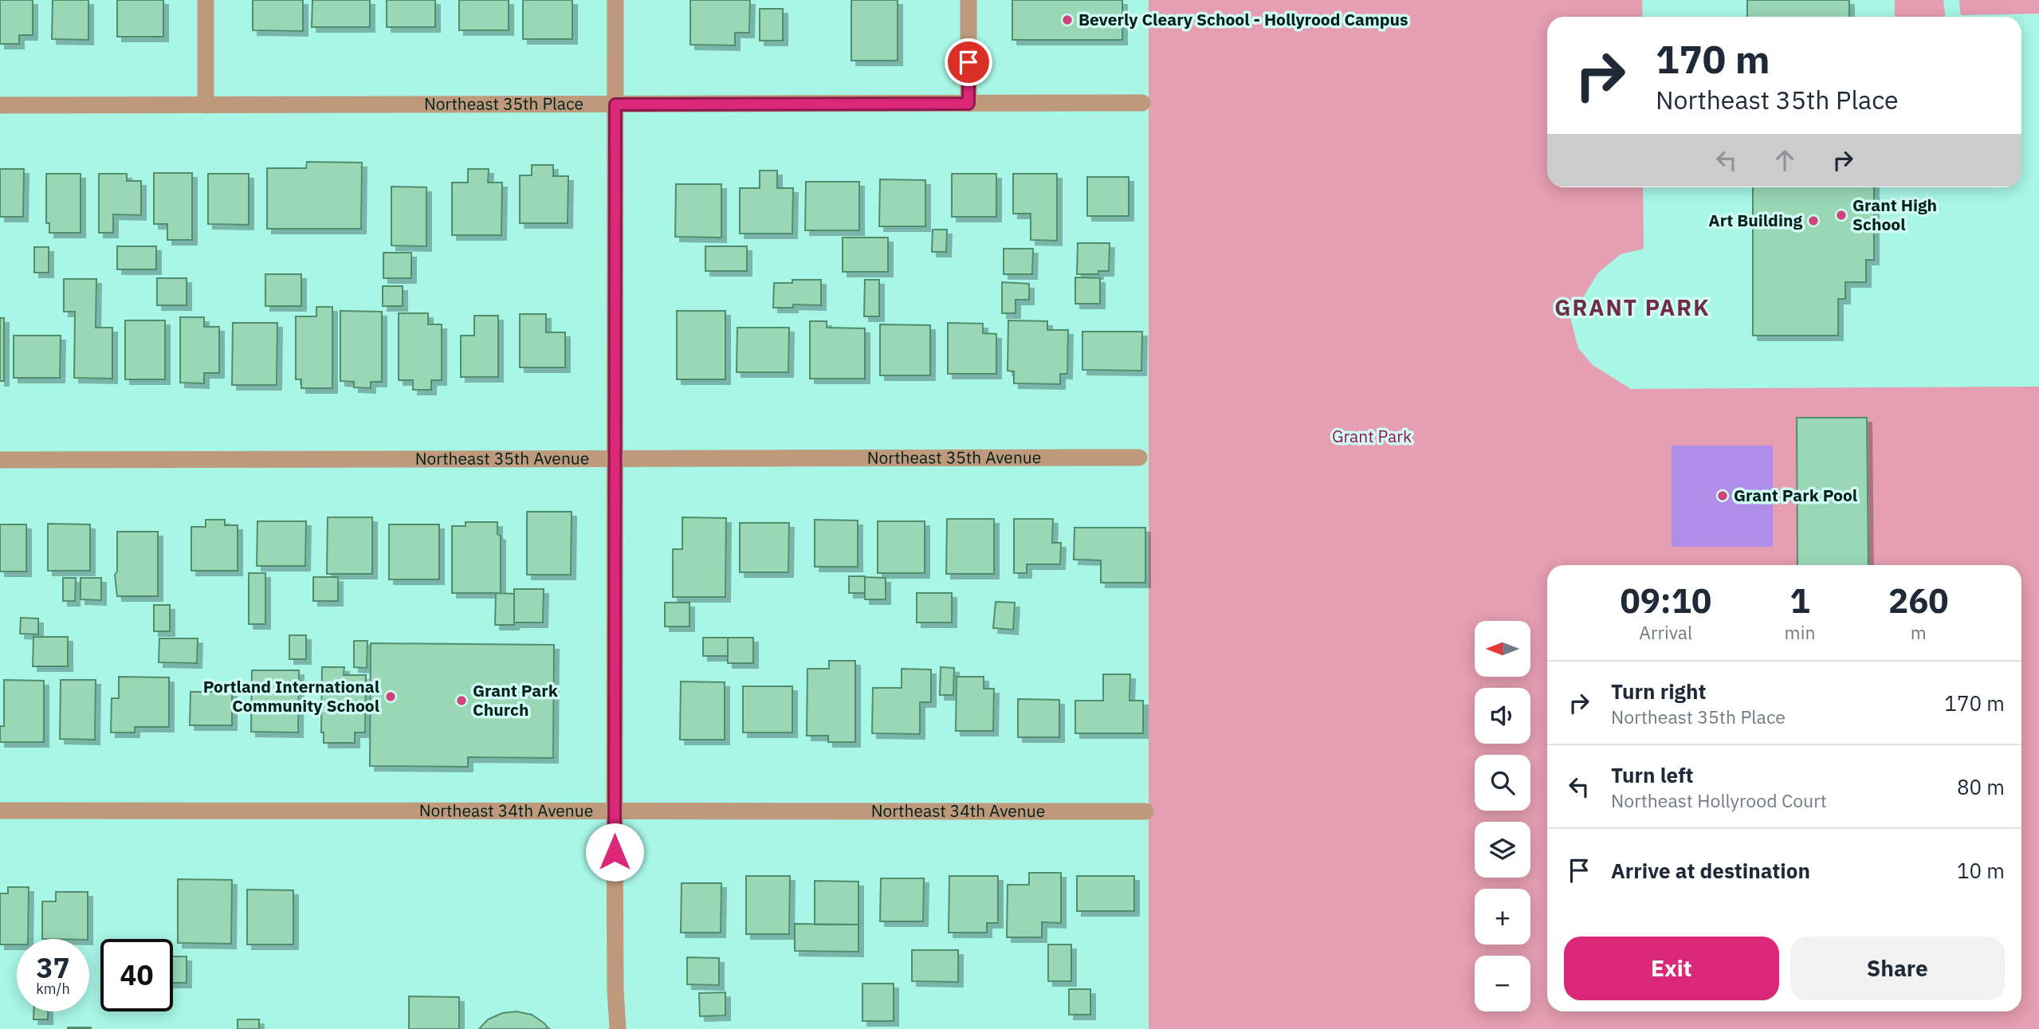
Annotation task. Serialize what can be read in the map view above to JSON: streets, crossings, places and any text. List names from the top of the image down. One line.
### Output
{"streets":{"street":["Northeast 35th Place","Northeast 35th Avenue","Northeast 34th Avenue"]},"districts":["GRANT PARK"],"parks":["Grant Park"],"places":["Beverly Cleary School - Hollyrood Campus","Grant High School","Art Building","Grant Park Pool","Portland International Community School","Grant Park Church"],"north":"left","page":{"turn":["170 m","Northeast 35th Place"],"eta":["09:10","Arrival","1","min","260","m"],"map_buttons":["+","−"],"list":[{"name":"Turn right","note":"Northeast 35th Place","value":"170 m"},{"name":"Turn left","note":"Northeast Hollyrood Court","value":"80 m"},{"name":"Arrive at destination","value":"10 m"}],"buttons":["Exit","Share"],"speed":"37 km/h","limit":"40"}}
